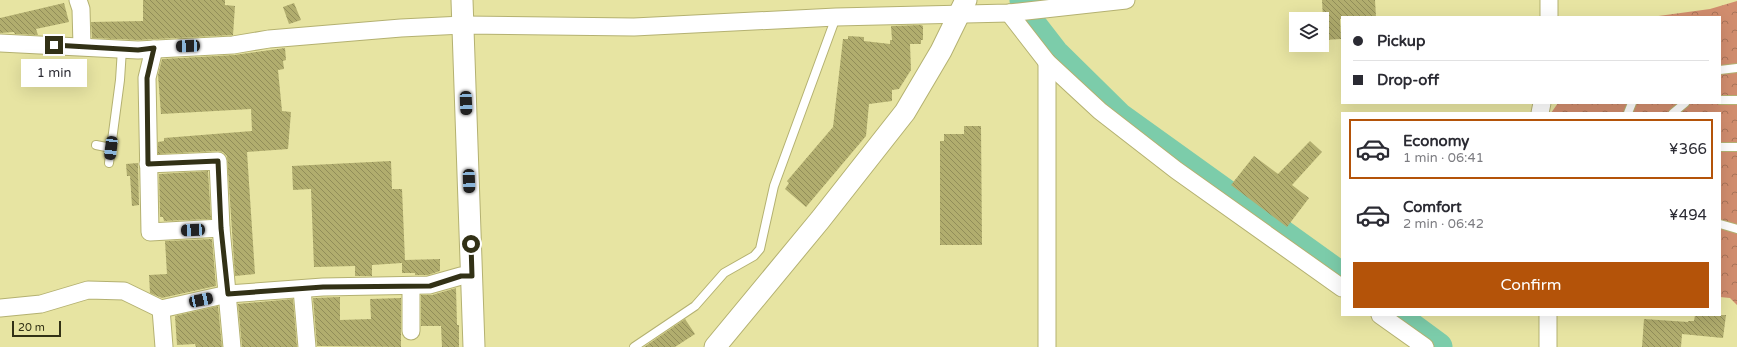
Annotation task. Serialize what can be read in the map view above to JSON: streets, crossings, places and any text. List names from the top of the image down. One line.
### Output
{"scale_bar":"20 m","page":{"banner":["Pickup","Drop-off"],"bubble":"1 min","list":[{"name":"Economy","note":"1 min · 06:41","value":"¥366"},{"name":"Comfort","note":"2 min · 06:42","value":"¥494"}],"buttons":"Confirm","scale":"20 m"}}
